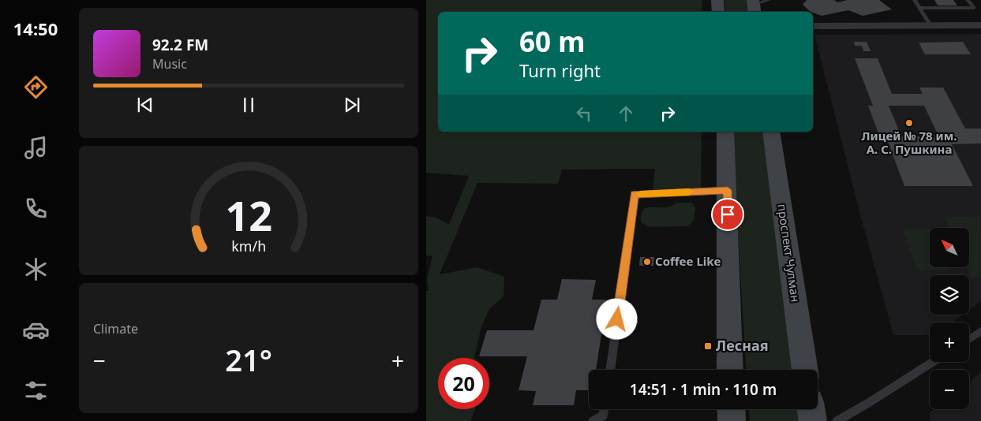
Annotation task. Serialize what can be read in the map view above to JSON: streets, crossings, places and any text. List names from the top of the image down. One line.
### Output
{"streets":{"main road":["проспект Чулман"]},"places":{"other":["Лицей № 78 им. А. С. Пушкина","Coffee Like"],"transit":["Лесная"]},"north":"top left","page":{"tabs":"14:50","turn":["60 m","Turn right"],"song":["92.2 FM","Music"],"map_buttons":["+","−"],"tile":"Climate","heat":["−","21°","+"],"limit":"20","trip":"14:51 · 1 min · 110 m","gauge":["12","km/h"]}}
